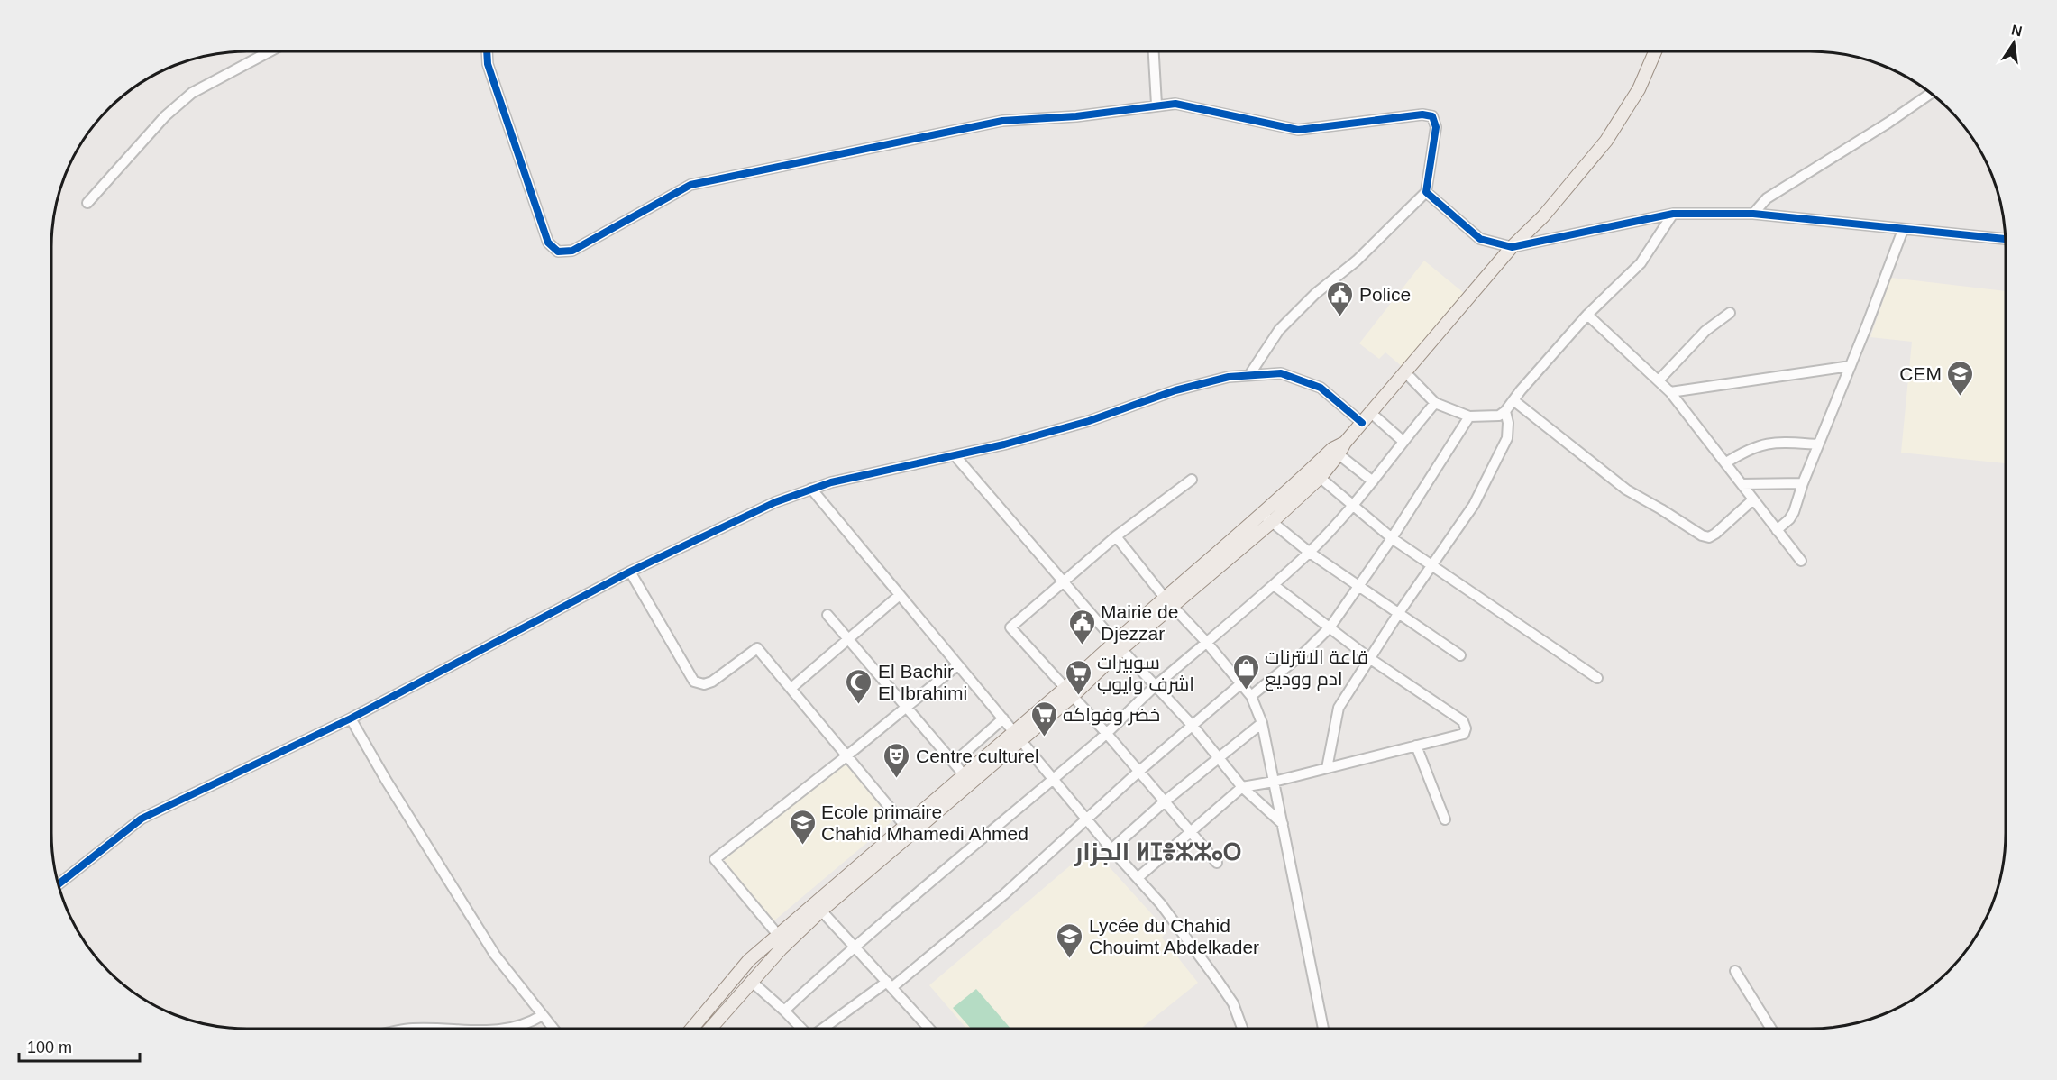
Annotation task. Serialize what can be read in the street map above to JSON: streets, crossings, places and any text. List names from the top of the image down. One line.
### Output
{"districts":["الجزار ⵍⵊⴻⵣⵣⴰⵔ"],"places":{"public building":["Police","Mairie de Djezzar"],"school or university":["CEM","Ecole primaire Chahid Mhamedi Ahmed","Lycée du Chahid Chouimt Abdelkader"],"shop":["قاعة الانترنات ادم ووديع"],"supermarket":["سوبيرات اشرف وايوب","خضر وفواكه"],"mosque":["El Bachir El Ibrahimi"],"theatre":["Centre culturel"]},"scale_bar":"100 m","north":"top"}
